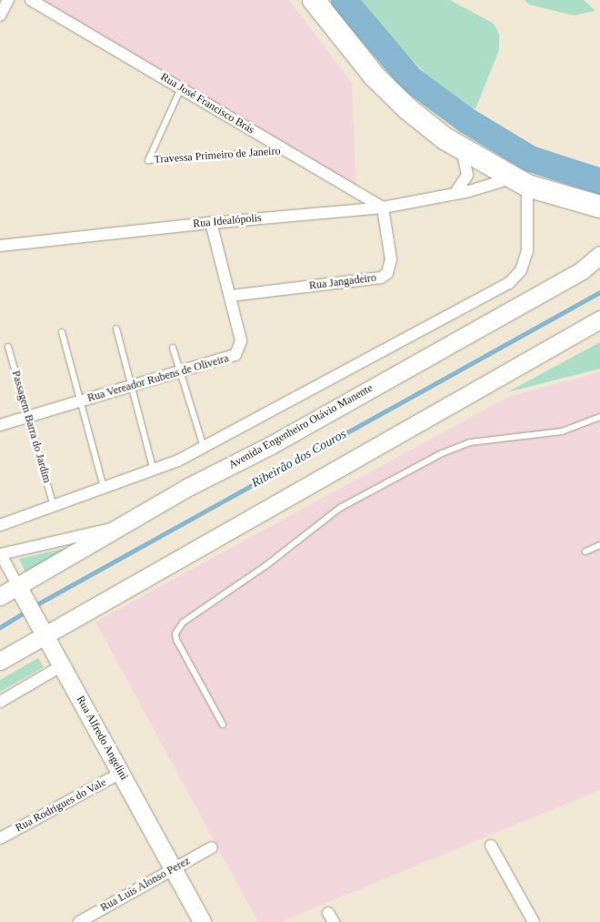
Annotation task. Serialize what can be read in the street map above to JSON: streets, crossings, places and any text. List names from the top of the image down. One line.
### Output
{"streets":{"main road":["Avenida Engenheiro Otávio Manente","Rua Alfredo Angelini"],"street":["Rua José Francisco Brás","Rua Idealópolis","Rua Jangadeiro","Rua Vereador Rubens de Oliveira","Rua Rodrigues do Vale","Rua Luís Alonso Perez"],"lane":["Travessa Primeiro de Janeiro","Passagem Barra do Jardim"]},"crossings":[["Rua José Francisco Brás","Travessa Primeiro de Janeiro"],["Rua José Francisco Brás","Rua Idealópolis"],["Rua José Francisco Brás","Rua Jangadeiro"],["Rua Idealópolis","Rua Jangadeiro"],["Rua Idealópolis","Rua Vereador Rubens de Oliveira"],["Rua Jangadeiro","Rua Vereador Rubens de Oliveira"],["Rua Vereador Rubens de Oliveira","Passagem Barra do Jardim"],["Avenida Engenheiro Otávio Manente","Rua Alfredo Angelini"],["Rua Alfredo Angelini","Rua Rodrigues do Vale"],["Rua Alfredo Angelini","Rua Luís Alonso Perez"]],"water":["Ribeirão dos Couros"]}
